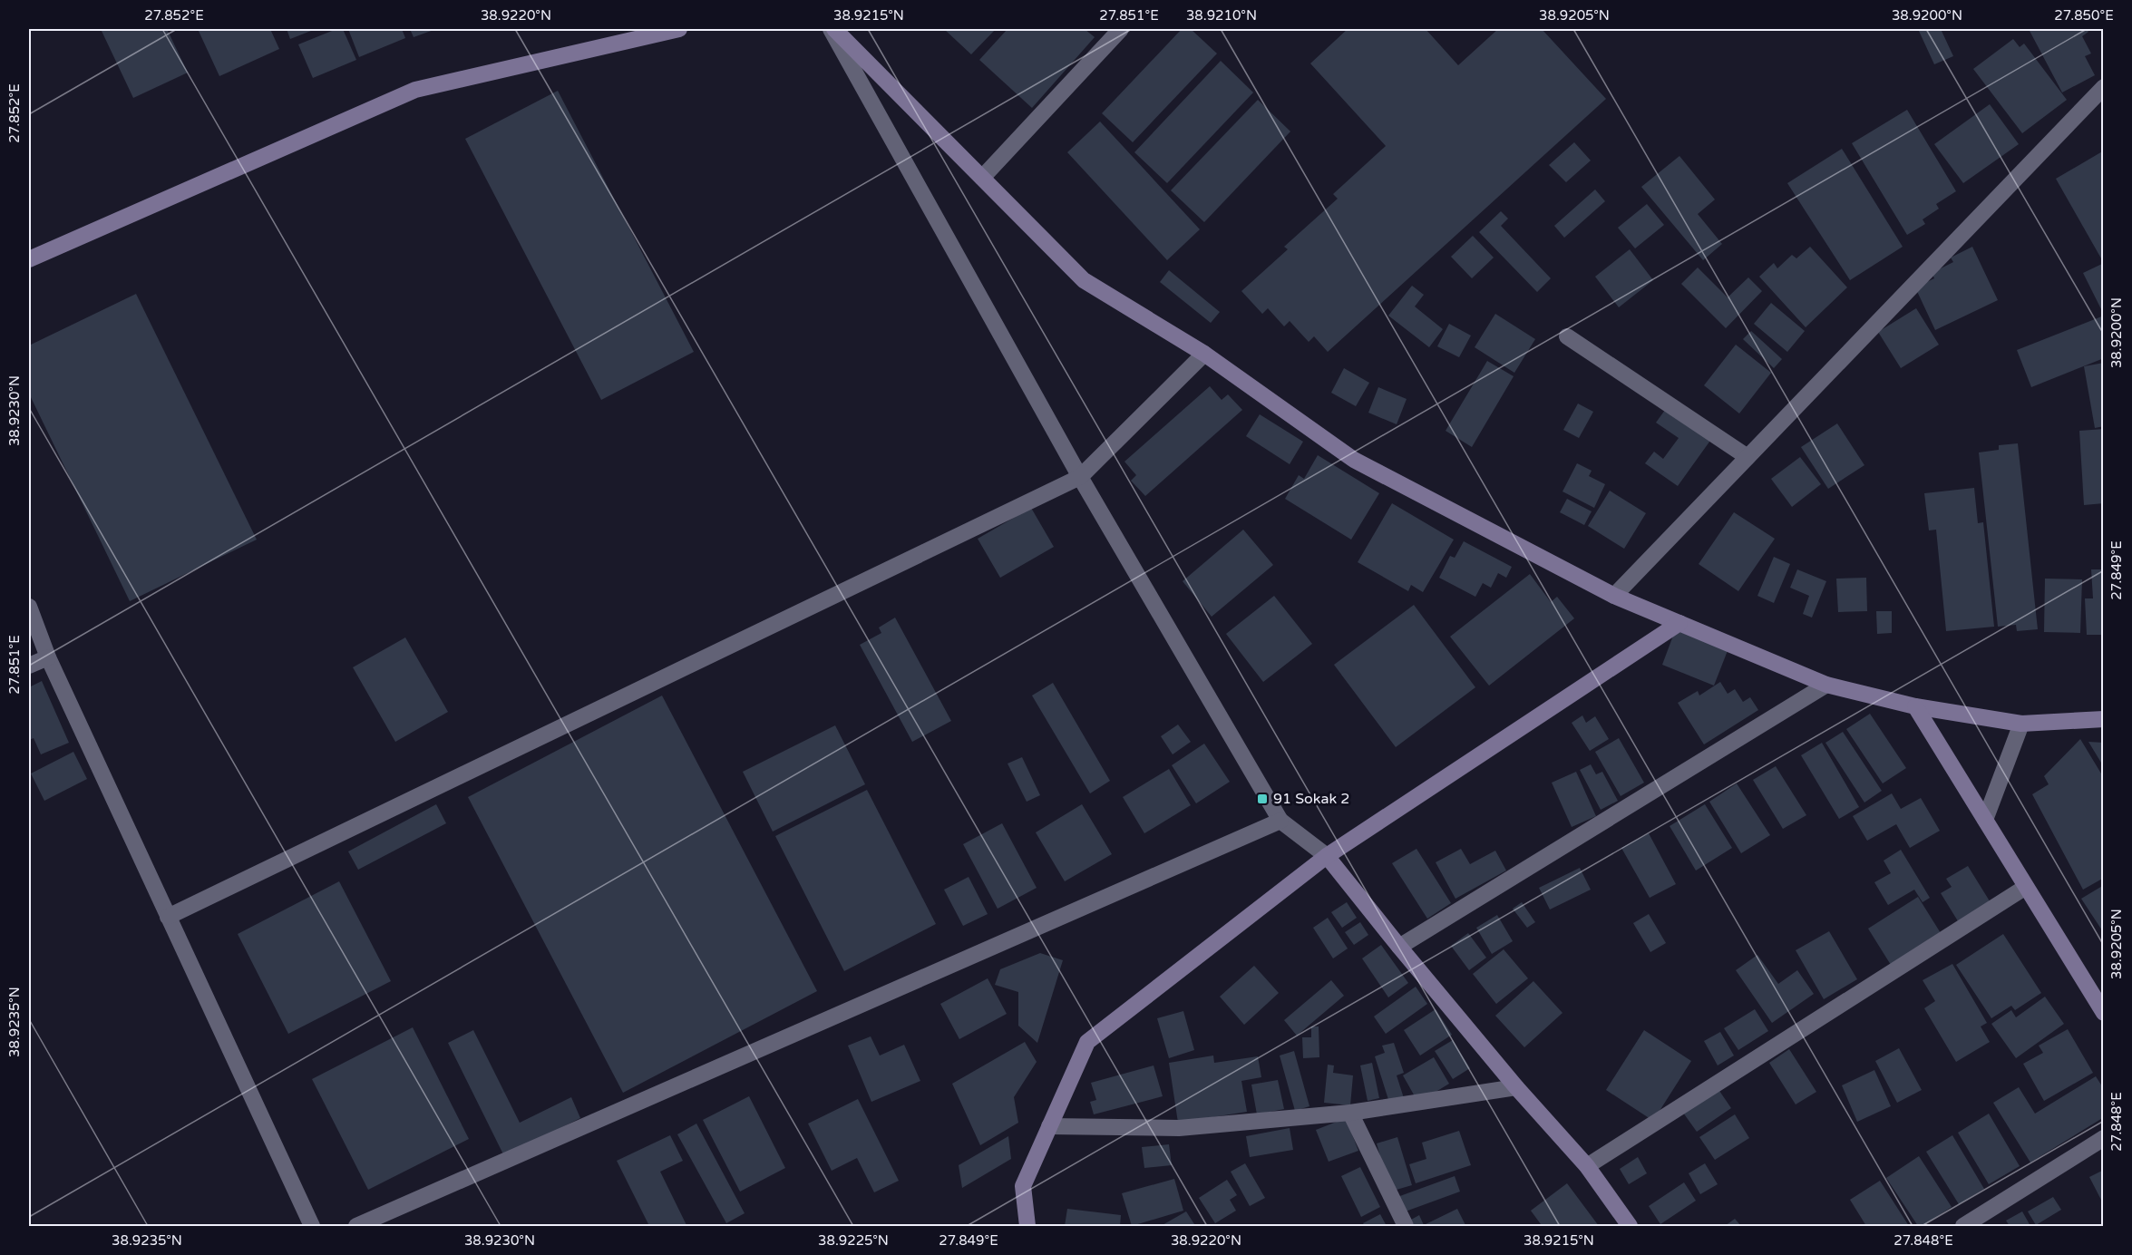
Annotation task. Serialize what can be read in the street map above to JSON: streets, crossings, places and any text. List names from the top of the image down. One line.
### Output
{"places":{"transit":["91 Sokak 2"]},"coordinates":["27.852°E","38.9220°N","38.9215°N","27.851°E","38.9210°N","38.9205°N","38.9200°N","27.850°E","38.9230°N","27.849°E","38.9235°N","27.848°E","38.9225°N"]}
